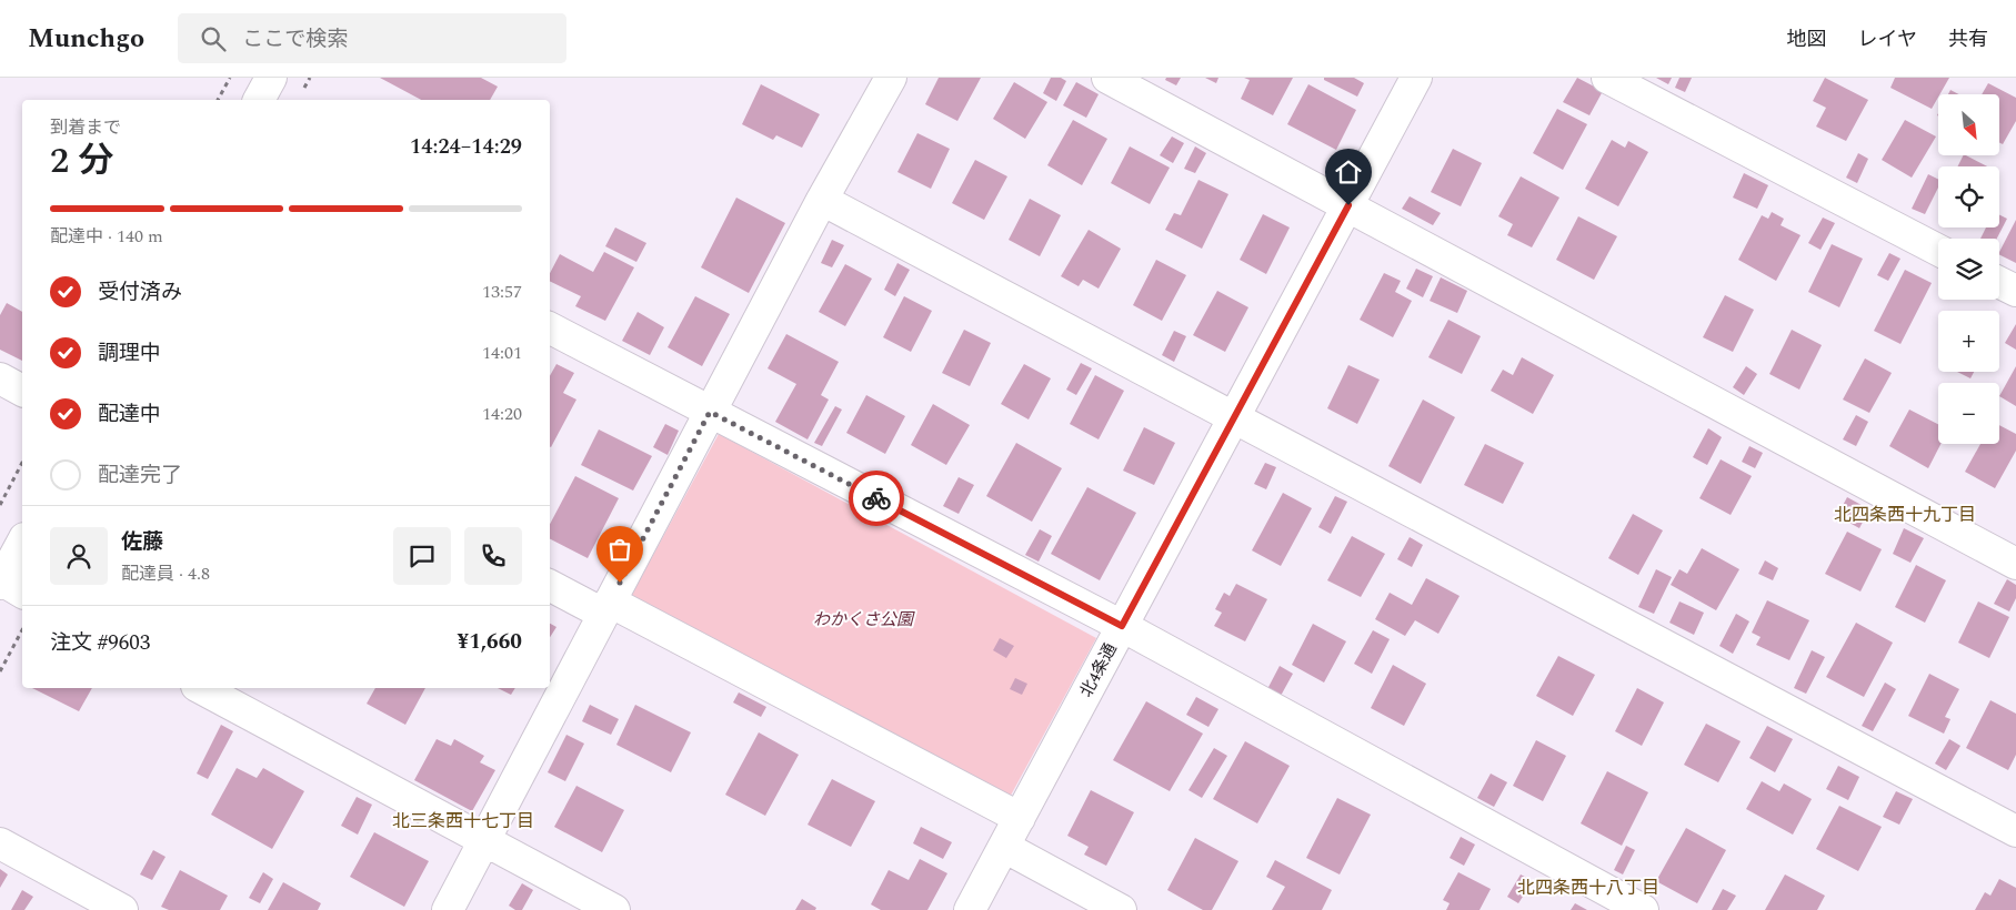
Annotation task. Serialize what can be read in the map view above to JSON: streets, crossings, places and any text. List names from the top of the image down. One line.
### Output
{"streets":{"street":["北4条通"]},"districts":["北四条西十九丁目","北三条西十七丁目","北四条西十八丁目"],"parks":["わかくさ公園"],"north":"bottom right","page":{"header":"Munchgo","search":"ここで検索","nav":["地図","レイヤ","共有"],"map_buttons":["+","−"],"heading":["2 分","到着まで","14:24–14:29"],"panel":["佐藤","配達員 · 4.8","注文 #9603","¥1,660"],"bar":"配達中 · 140 m","list":[["受付済み","13:57"],["調理中","14:01"],["配達中","14:20"],"配達完了"]}}
